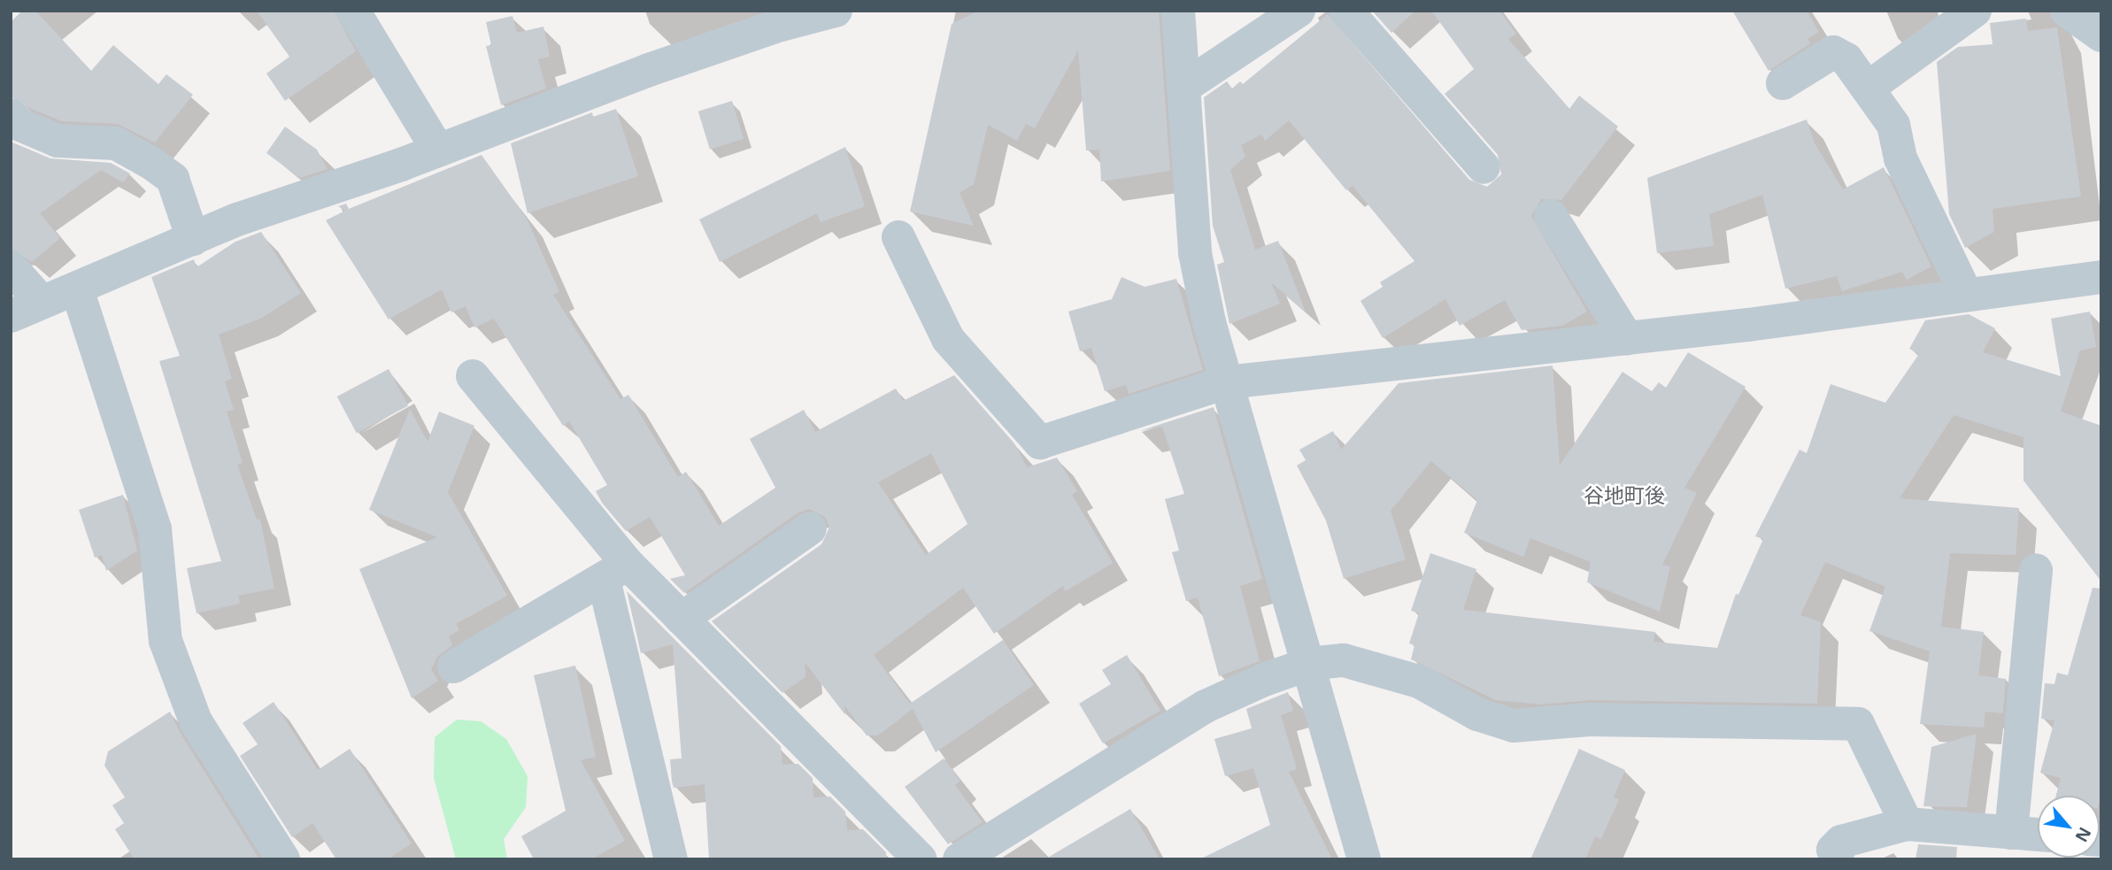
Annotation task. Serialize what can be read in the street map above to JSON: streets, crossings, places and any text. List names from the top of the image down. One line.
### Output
{"districts":["谷地町後"],"north":"bottom right"}
